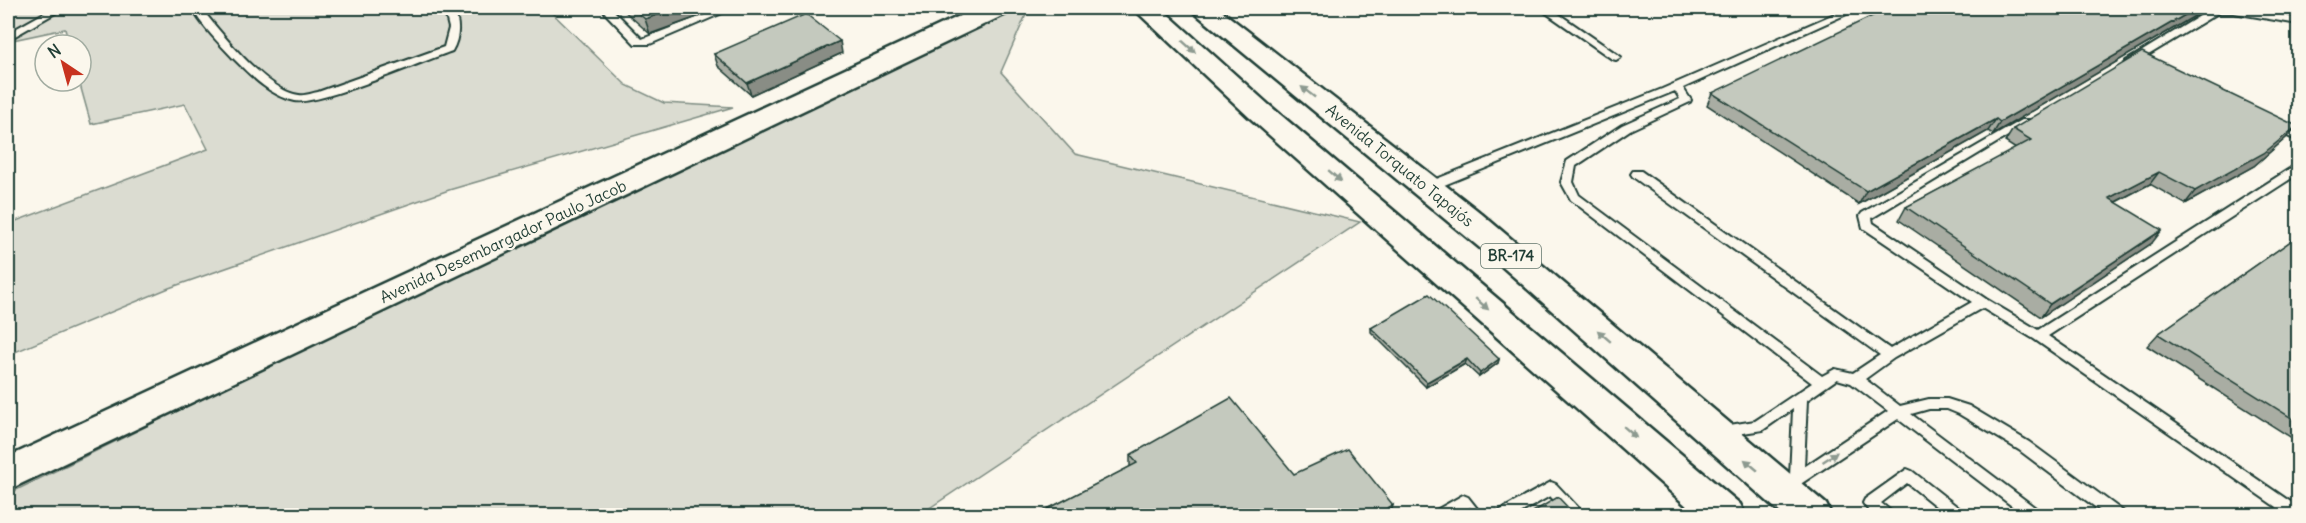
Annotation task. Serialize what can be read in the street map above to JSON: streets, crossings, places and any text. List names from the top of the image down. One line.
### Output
{"streets":{"main road":["Avenida Torquato Tapajós","Avenida Desembargador Paulo Jacob","BR-174"]},"north":"top left"}
